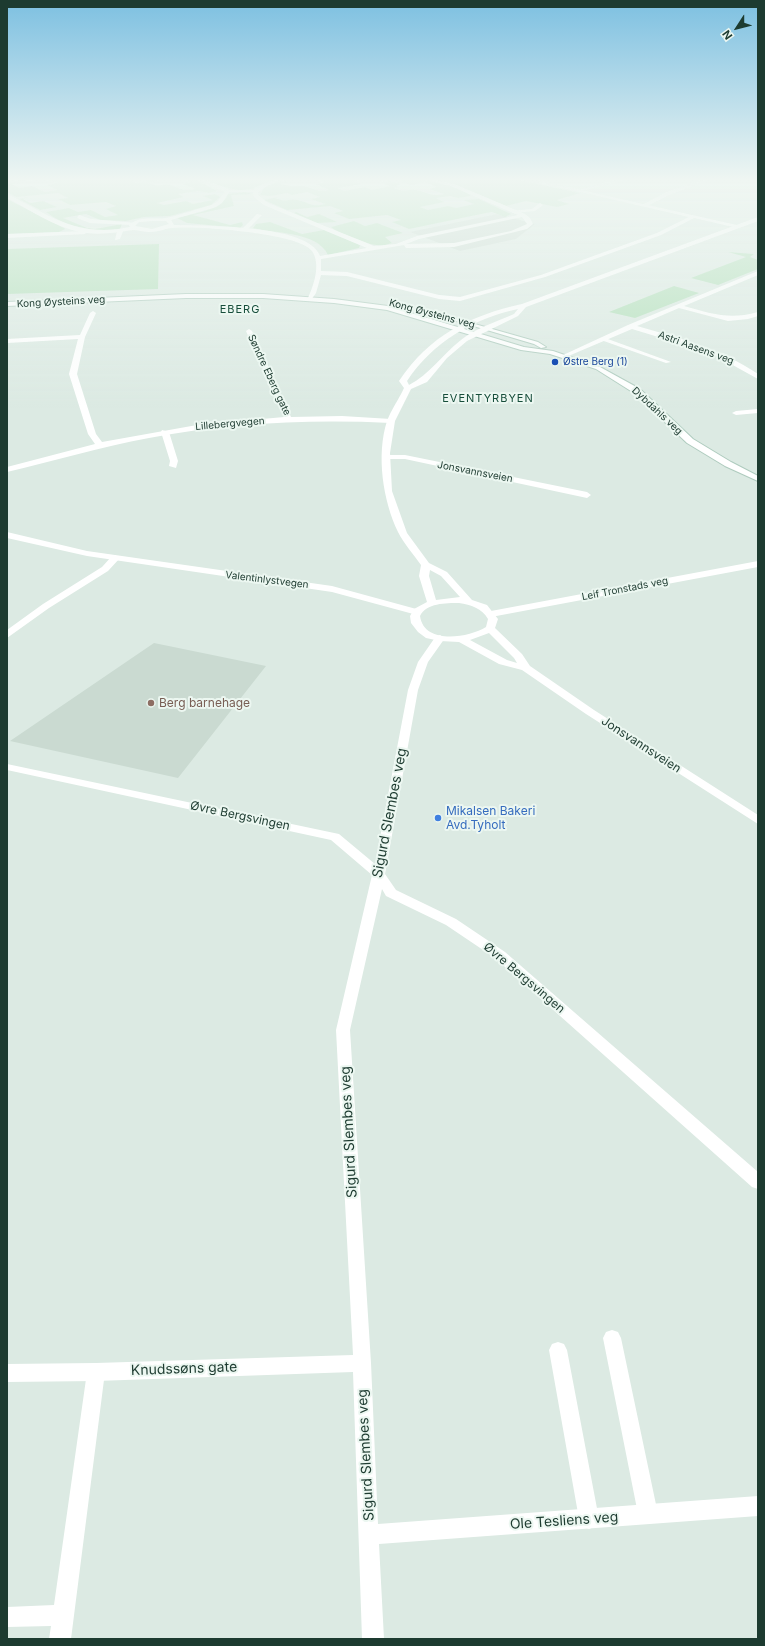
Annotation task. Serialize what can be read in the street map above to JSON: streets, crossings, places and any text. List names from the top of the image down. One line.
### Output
{"streets":{"street":["Kong Øysteins veg","Astri Aasens veg","Søndre Eberg gate","Dybdahls veg","Lillebergvegen","Jonsvannsveien","Valentinlystvegen","Leif Tronstads veg","Sigurd Slembes veg","Øvre Bergsvingen","Knudssøns gate","Ole Tesliens veg"]},"crossings":[["Kong Øysteins veg","Dybdahls veg"],["Søndre Eberg gate","Lillebergvegen"],["Sigurd Slembes veg","Øvre Bergsvingen"],["Sigurd Slembes veg","Knudssøns gate"],["Sigurd Slembes veg","Ole Tesliens veg"]],"districts":["EBERG","EVENTYRBYEN"],"places":["Østre Berg (1)","Berg barnehage","Mikalsen Bakeri Avd.Tyholt"],"north":"bottom left"}
